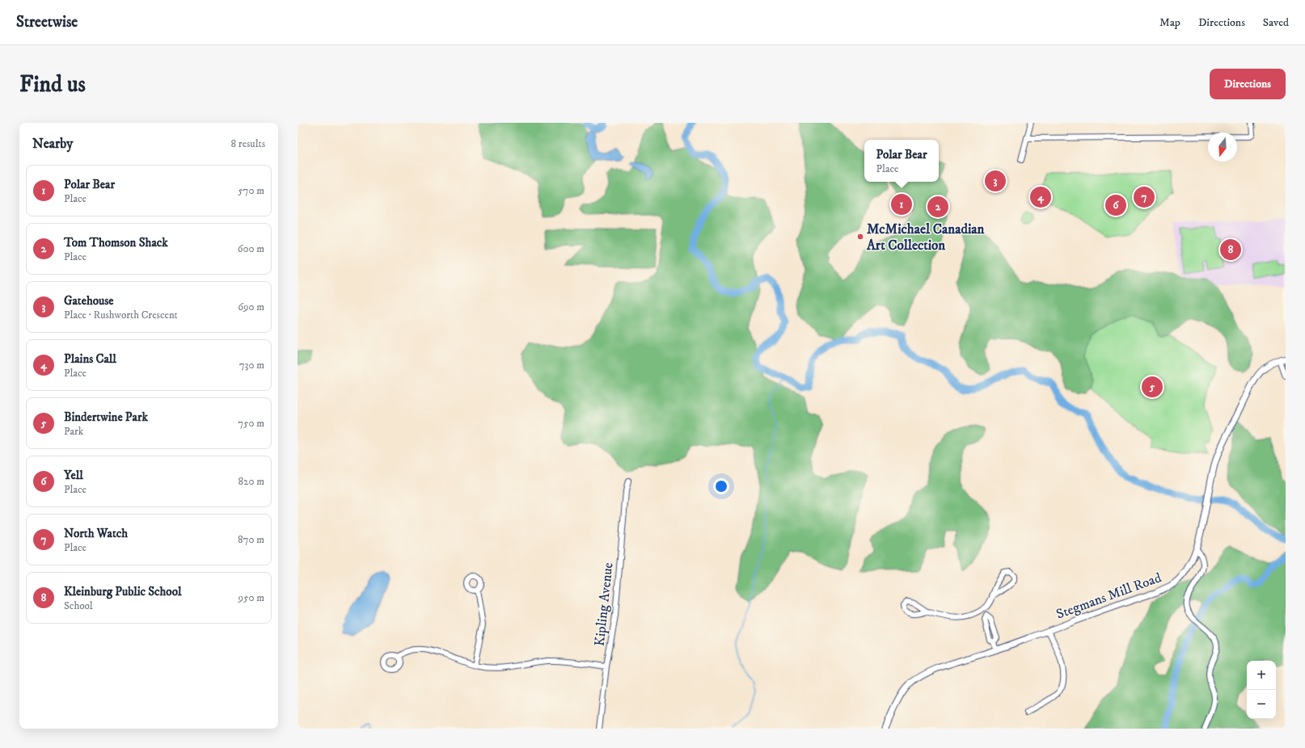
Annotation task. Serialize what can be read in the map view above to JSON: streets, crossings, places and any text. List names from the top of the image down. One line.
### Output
{"streets":{"street":["Stegmans Mill Road","Kipling Avenue"]},"places":["McMichael Canadian Art Collection"],"north":"bottom","page":{"header":"Streetwise","nav":["Map","Directions","Saved"],"buttons":"Directions","title":"Find us","heading":["Nearby","8 results"],"popup":["Polar Bear","Place"],"list":[{"mark":"1","name":"Polar Bear","note":"Place","value":"570 m"},{"mark":"2","name":"Tom Thomson Shack","note":"Place","value":"600 m"},{"mark":"3","name":"Gatehouse","note":"Place · Rushworth Crescent","value":"690 m"},{"mark":"4","name":"Plains Call","note":"Place","value":"730 m"},{"mark":"5","name":"Bindertwine Park","note":"Park","value":"750 m"},{"mark":"6","name":"Yell","note":"Place","value":"820 m"},{"mark":"7","name":"North Watch","note":"Place","value":"870 m"},{"mark":"8","name":"Kleinburg Public School","note":"School","value":"950 m"}],"pins":["3","4","7","1","6","2","8","5"],"map_buttons":["+","−"]}}
